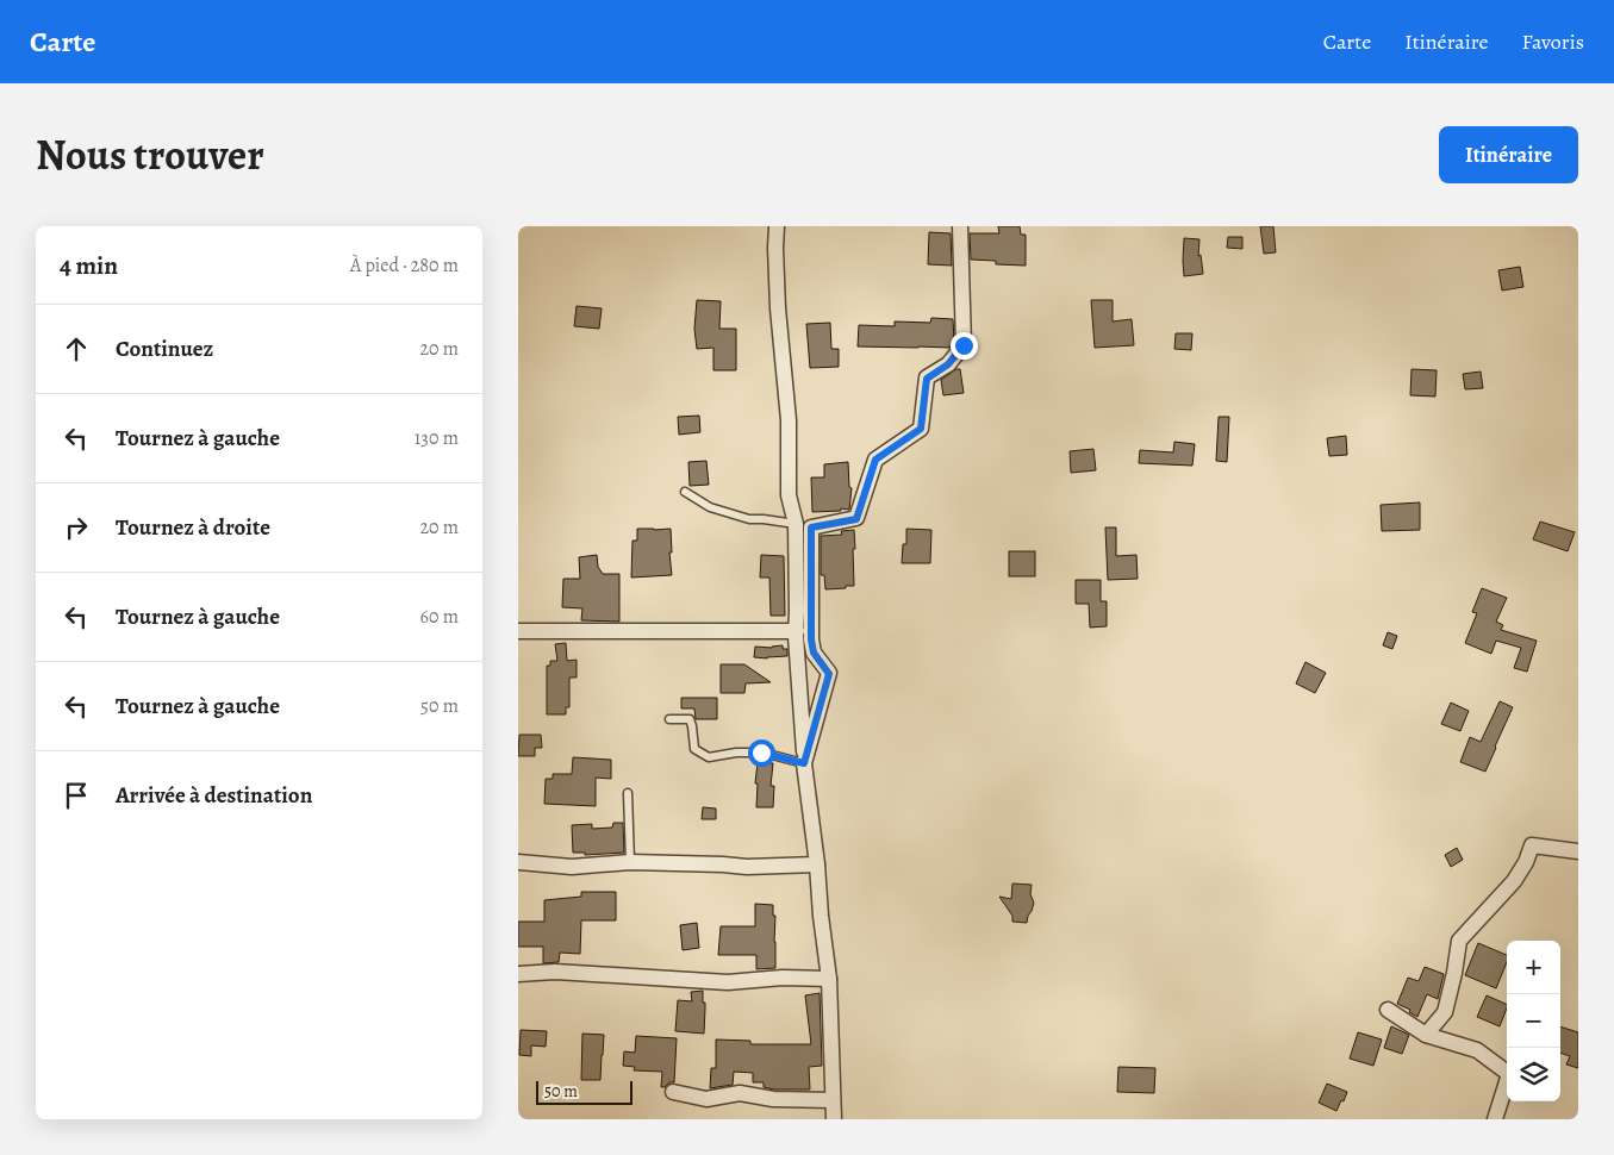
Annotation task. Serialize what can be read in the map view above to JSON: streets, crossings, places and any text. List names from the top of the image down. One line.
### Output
{"scale_bar":"50 m","page":{"header":"Carte","nav":["Carte","Itinéraire","Favoris"],"title":"Nous trouver","buttons":"Itinéraire","heading":["4 min","À pied · 280 m"],"list":[["Continuez","20 m"],["Tournez à gauche","130 m"],["Tournez à droite","20 m"],["Tournez à gauche","60 m"],["Tournez à gauche","50 m"],"Arrivée à destination"],"map_buttons":["+","−"],"scale":"50 m"}}
